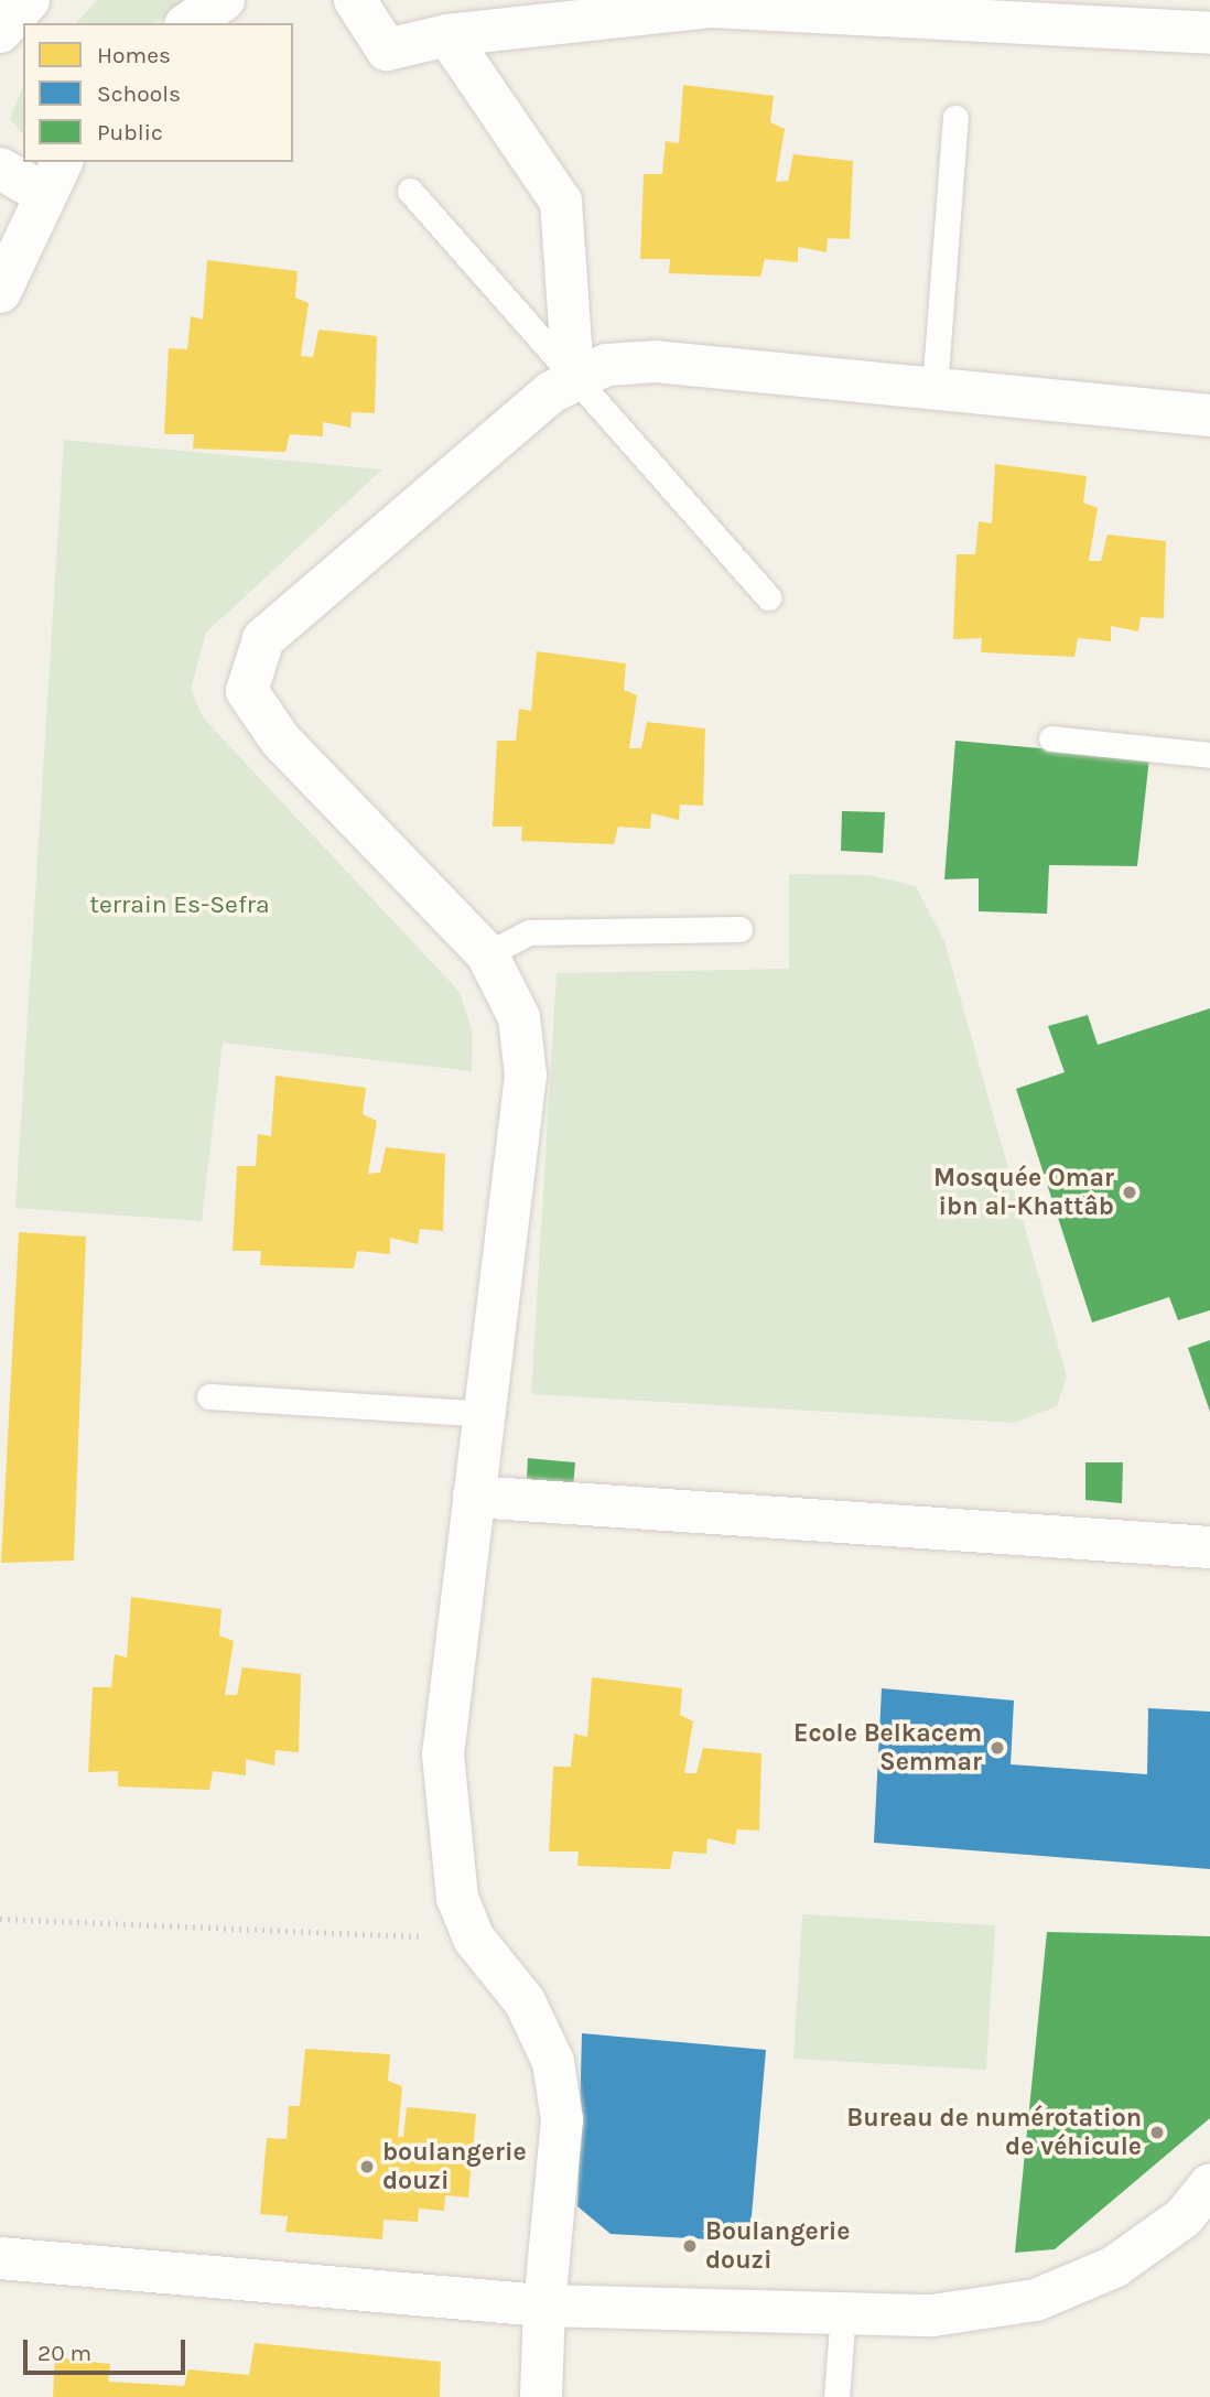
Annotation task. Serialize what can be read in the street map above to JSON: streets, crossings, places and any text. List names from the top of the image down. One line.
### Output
{"parks":["terrain Es-Sefra"],"places":["Mosquée Omar ibn al-Khattâb","Ecole Belkacem Semmar","Bureau de numérotation de véhicule","boulangerie douzi","Boulangerie douzi"],"legend":["Homes","Schools","Public"],"scale_bar":"20 m"}
